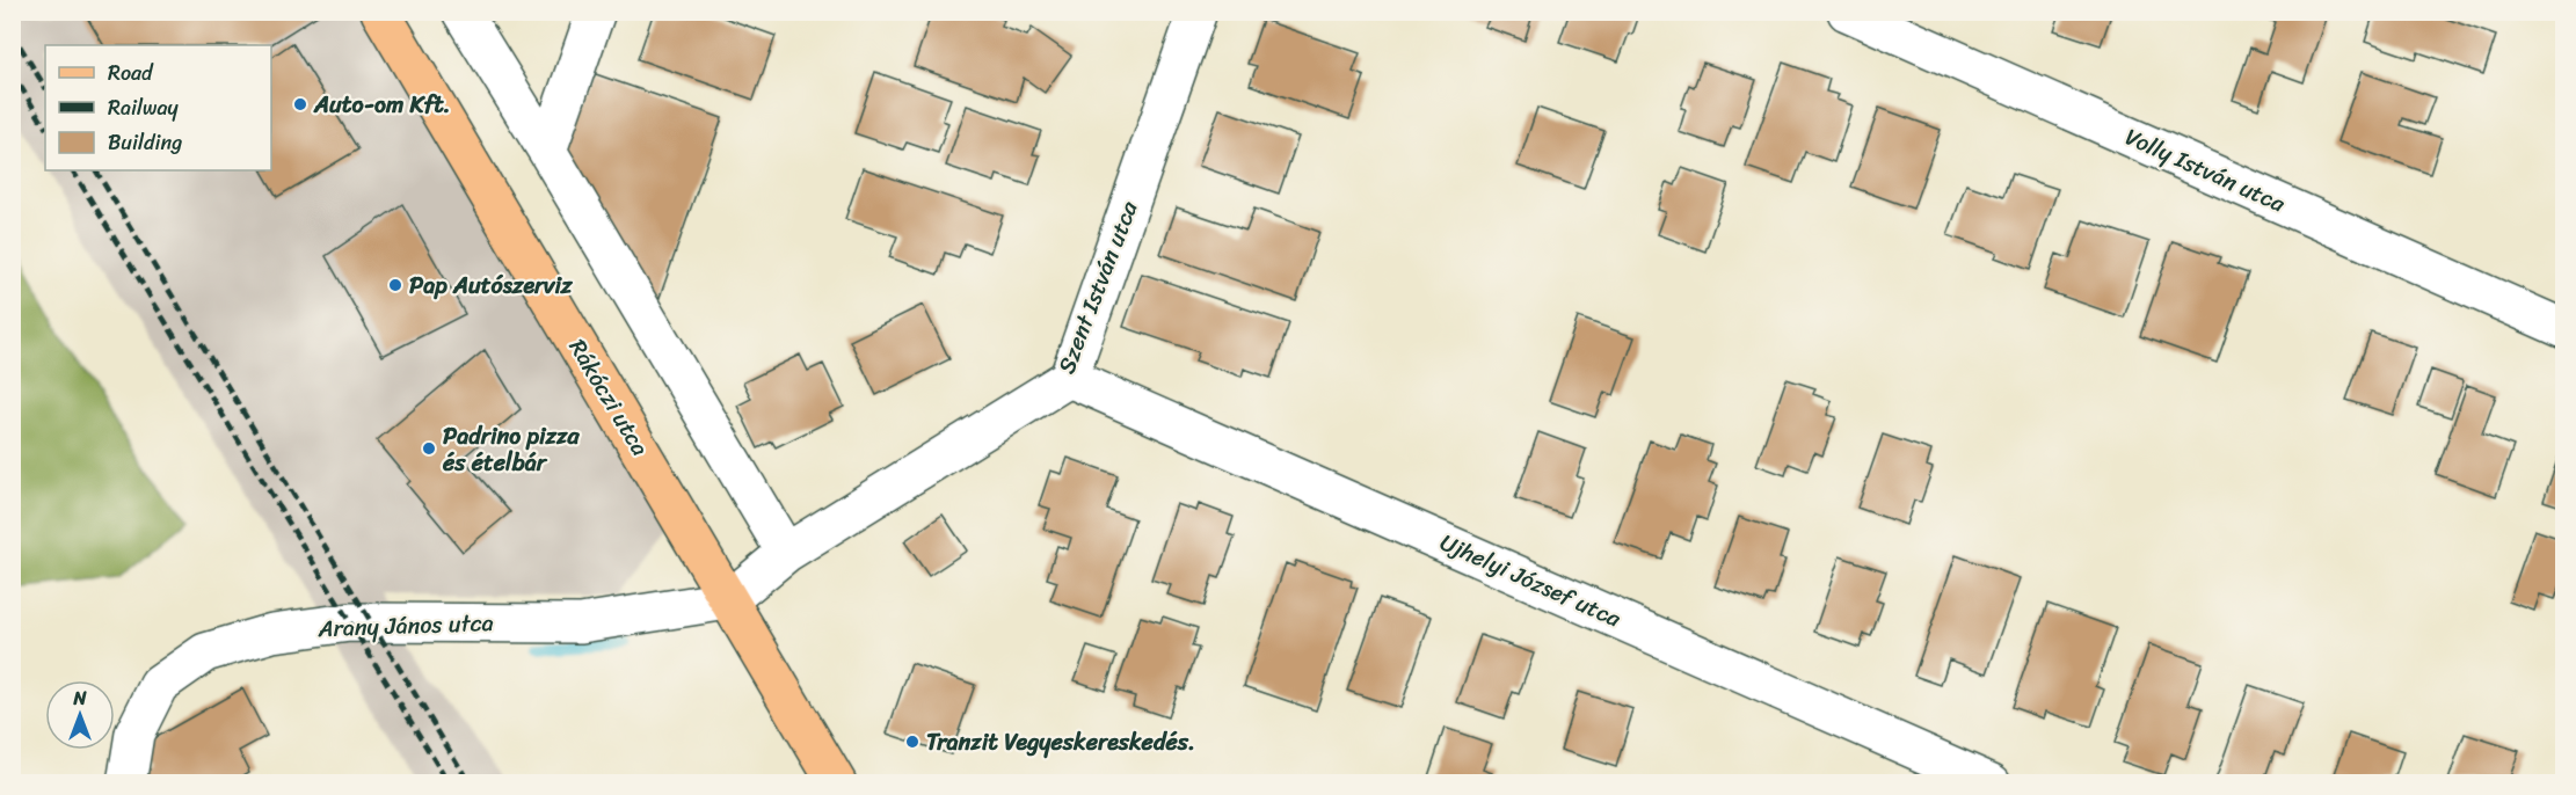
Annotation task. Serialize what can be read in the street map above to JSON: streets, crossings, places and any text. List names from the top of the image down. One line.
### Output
{"streets":{"main road":["Rákóczi utca"],"street":["Volly István utca","Szent István utca","Ujhelyi József utca","Arany János utca"]},"crossings":[["Szent István utca","Rákóczi utca"],["Szent István utca","Ujhelyi József utca"],["Szent István utca","Arany János utca"],["Rákóczi utca","Arany János utca"]],"places":["Auto-om Kft.","Pap Autószerviz","Padrino pizza és ételbár","Tranzit Vegyeskereskedés."],"legend":["Road","Railway","Building"],"north":"top"}
